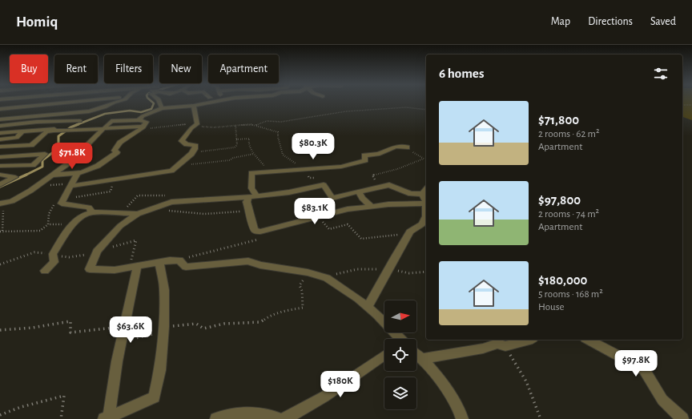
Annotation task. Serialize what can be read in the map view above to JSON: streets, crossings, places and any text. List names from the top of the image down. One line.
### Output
{"north":"right","page":{"header":"Homiq","nav":["Map","Directions","Saved"],"chip":["Buy","Rent","Filters","New","Apartment"],"heading":"6 homes","list":[{"name":"$71,800","note":"2 rooms · 62 m² · Apartment"},{"name":"$97,800","note":"2 rooms · 74 m² · Apartment"},{"name":"$180,000","note":"5 rooms · 168 m² · House"}],"price":["$80.3K","$71.8K","$83.1K","$63.6K","$97.8K","$180K"]}}
